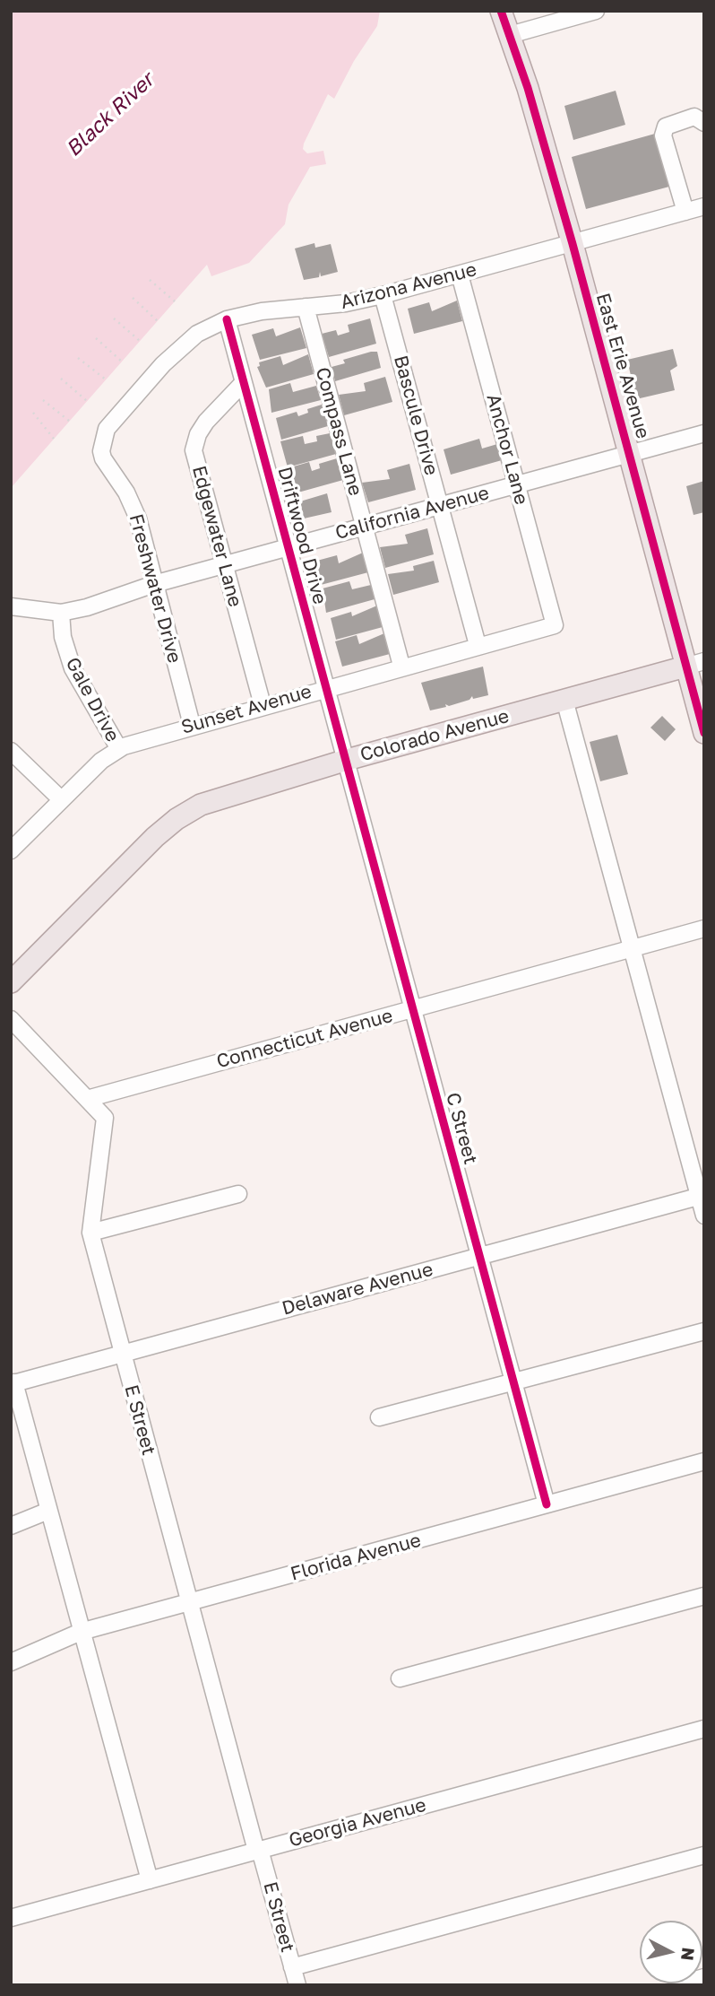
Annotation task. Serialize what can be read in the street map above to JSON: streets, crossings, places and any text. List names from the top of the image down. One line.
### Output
{"streets":{"main road":["East Erie Avenue","Colorado Avenue"],"street":["Arizona Avenue","Bascule Drive","Compass Lane","Anchor Lane","California Avenue","Driftwood Drive","Edgewater Lane","Freshwater Drive","Gale Drive","Sunset Avenue","Connecticut Avenue","C Street","Delaware Avenue","E Street","Florida Avenue","Georgia Avenue"]},"crossings":[["Arizona Avenue","East Erie Avenue"],["Arizona Avenue","Bascule Drive"],["Arizona Avenue","Compass Lane"],["Arizona Avenue","Anchor Lane"],["Arizona Avenue","Driftwood Drive"],["Arizona Avenue","Freshwater Drive"],["East Erie Avenue","California Avenue"],["East Erie Avenue","Colorado Avenue"],["Bascule Drive","California Avenue"],["Bascule Drive","Sunset Avenue"],["Compass Lane","California Avenue"],["Compass Lane","Sunset Avenue"],["Anchor Lane","California Avenue"],["Anchor Lane","Sunset Avenue"],["California Avenue","Driftwood Drive"],["California Avenue","Edgewater Lane"],["California Avenue","Freshwater Drive"],["California Avenue","Gale Drive"],["Driftwood Drive","Edgewater Lane"],["Driftwood Drive","Sunset Avenue"],["Driftwood Drive","Colorado Avenue"],["Driftwood Drive","C Street"],["Edgewater Lane","Sunset Avenue"],["Freshwater Drive","Sunset Avenue"],["Gale Drive","Sunset Avenue"],["Colorado Avenue","C Street"],["Connecticut Avenue","C Street"],["Connecticut Avenue","E Street"],["C Street","Delaware Avenue"],["C Street","Florida Avenue"],["Delaware Avenue","E Street"],["E Street","Florida Avenue"],["E Street","Georgia Avenue"]],"water":["Black River"],"north":"right"}
